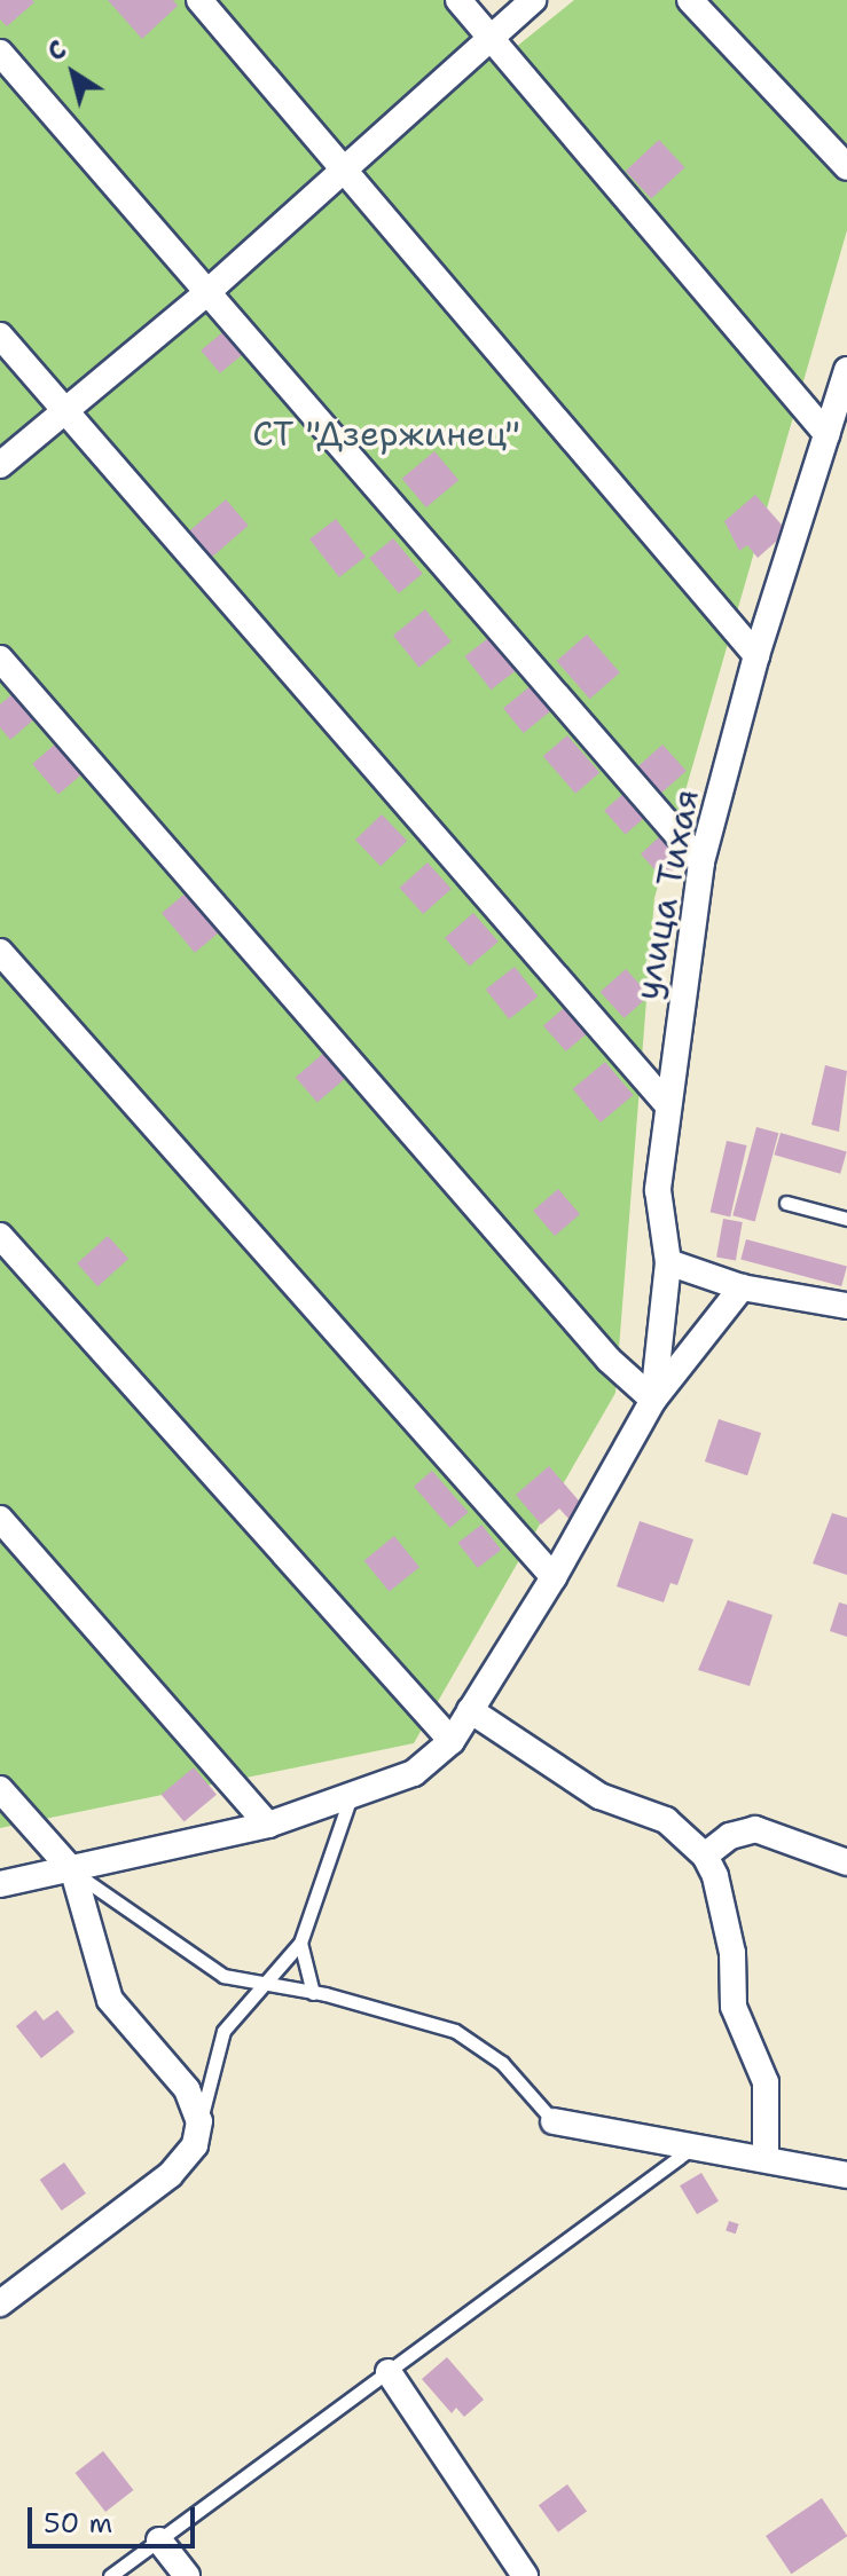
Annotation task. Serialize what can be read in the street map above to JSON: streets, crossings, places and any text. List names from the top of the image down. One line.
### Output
{"streets":{"street":["улица Тихая"]},"parks":["СТ \"Дзержинец\""],"scale_bar":"50 m","north":"top left"}
